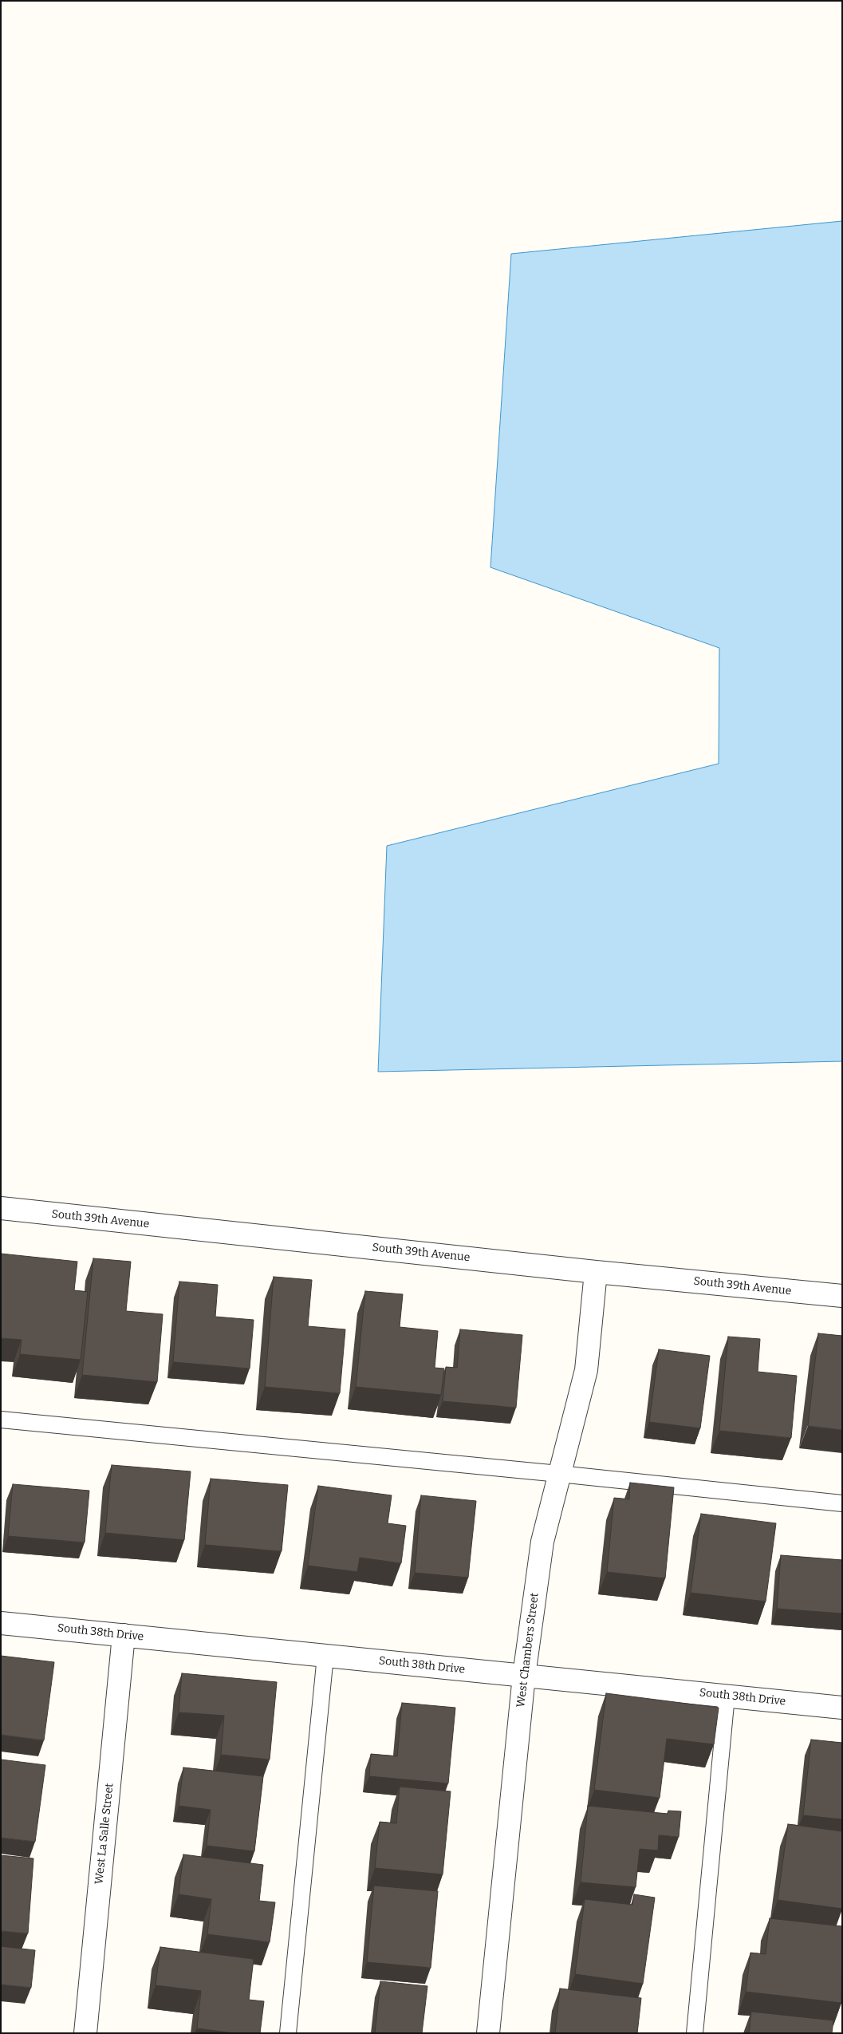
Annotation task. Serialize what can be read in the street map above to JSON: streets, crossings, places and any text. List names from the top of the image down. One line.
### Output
{"streets":{"street":["South 39th Avenue","South 38th Drive","West Chambers Street","West La Salle Street"]},"crossings":[["South 39th Avenue","West Chambers Street"],["South 38th Drive","West Chambers Street"],["South 38th Drive","West La Salle Street"]]}
